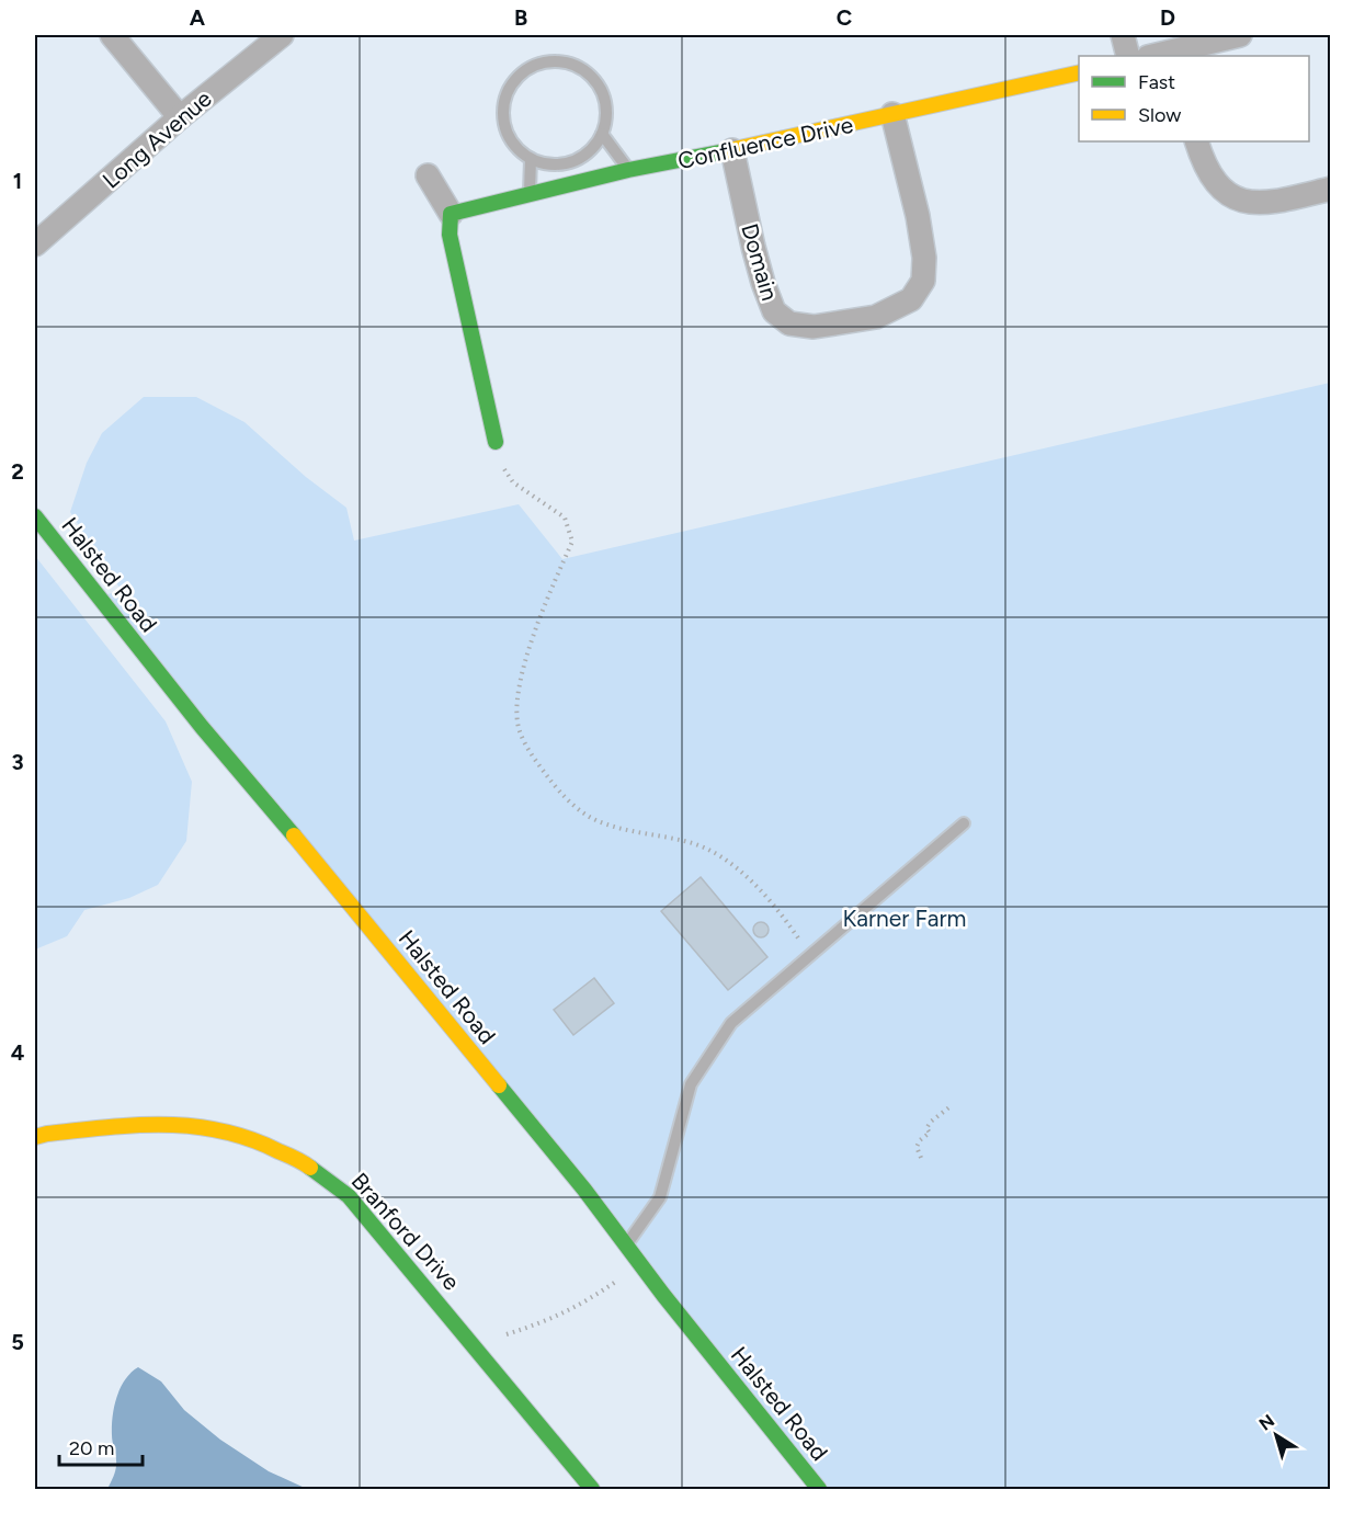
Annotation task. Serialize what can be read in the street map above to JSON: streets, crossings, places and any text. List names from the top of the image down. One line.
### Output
{"streets":{"street":["Long Avenue","Confluence Drive","Domain","Halsted Road","Branford Drive"]},"crossings":[["Confluence Drive","Domain"]],"parks":["Karner Farm"],"legend":["Fast","Slow"],"scale_bar":"20 m","north":"top left","grid":{"columns":["A","B","C","D"],"rows":["1","2","3","4","5"]}}
